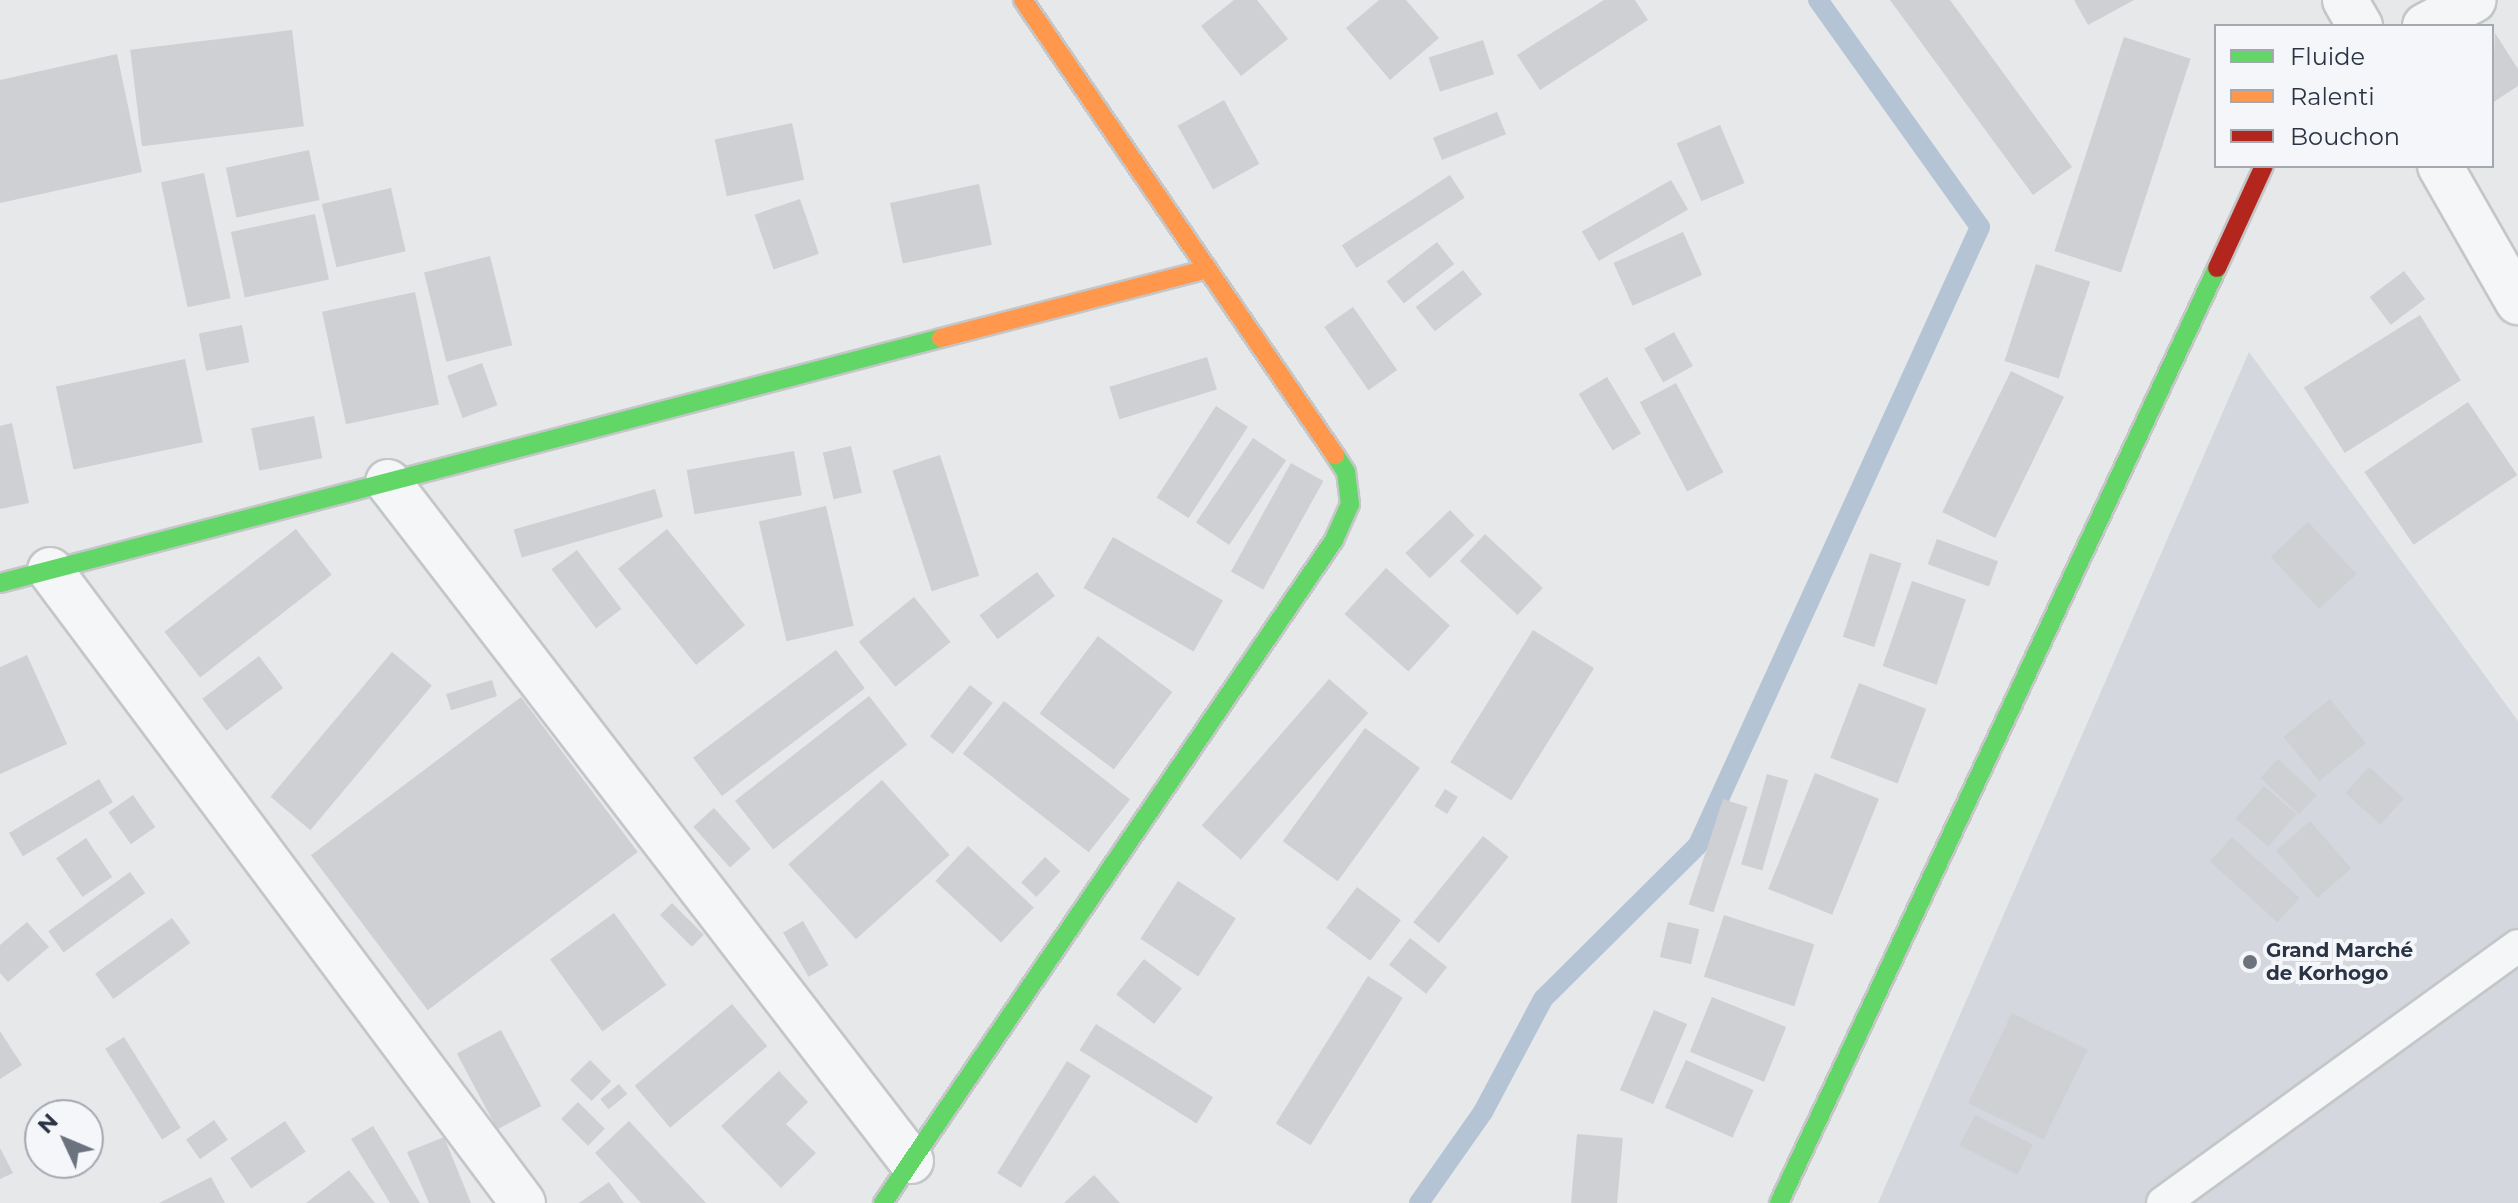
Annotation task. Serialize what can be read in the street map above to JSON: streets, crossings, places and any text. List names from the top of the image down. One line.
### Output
{"places":["Grand Marché de Korhogo"],"legend":["Fluide","Ralenti","Bouchon"],"north":"top left"}
